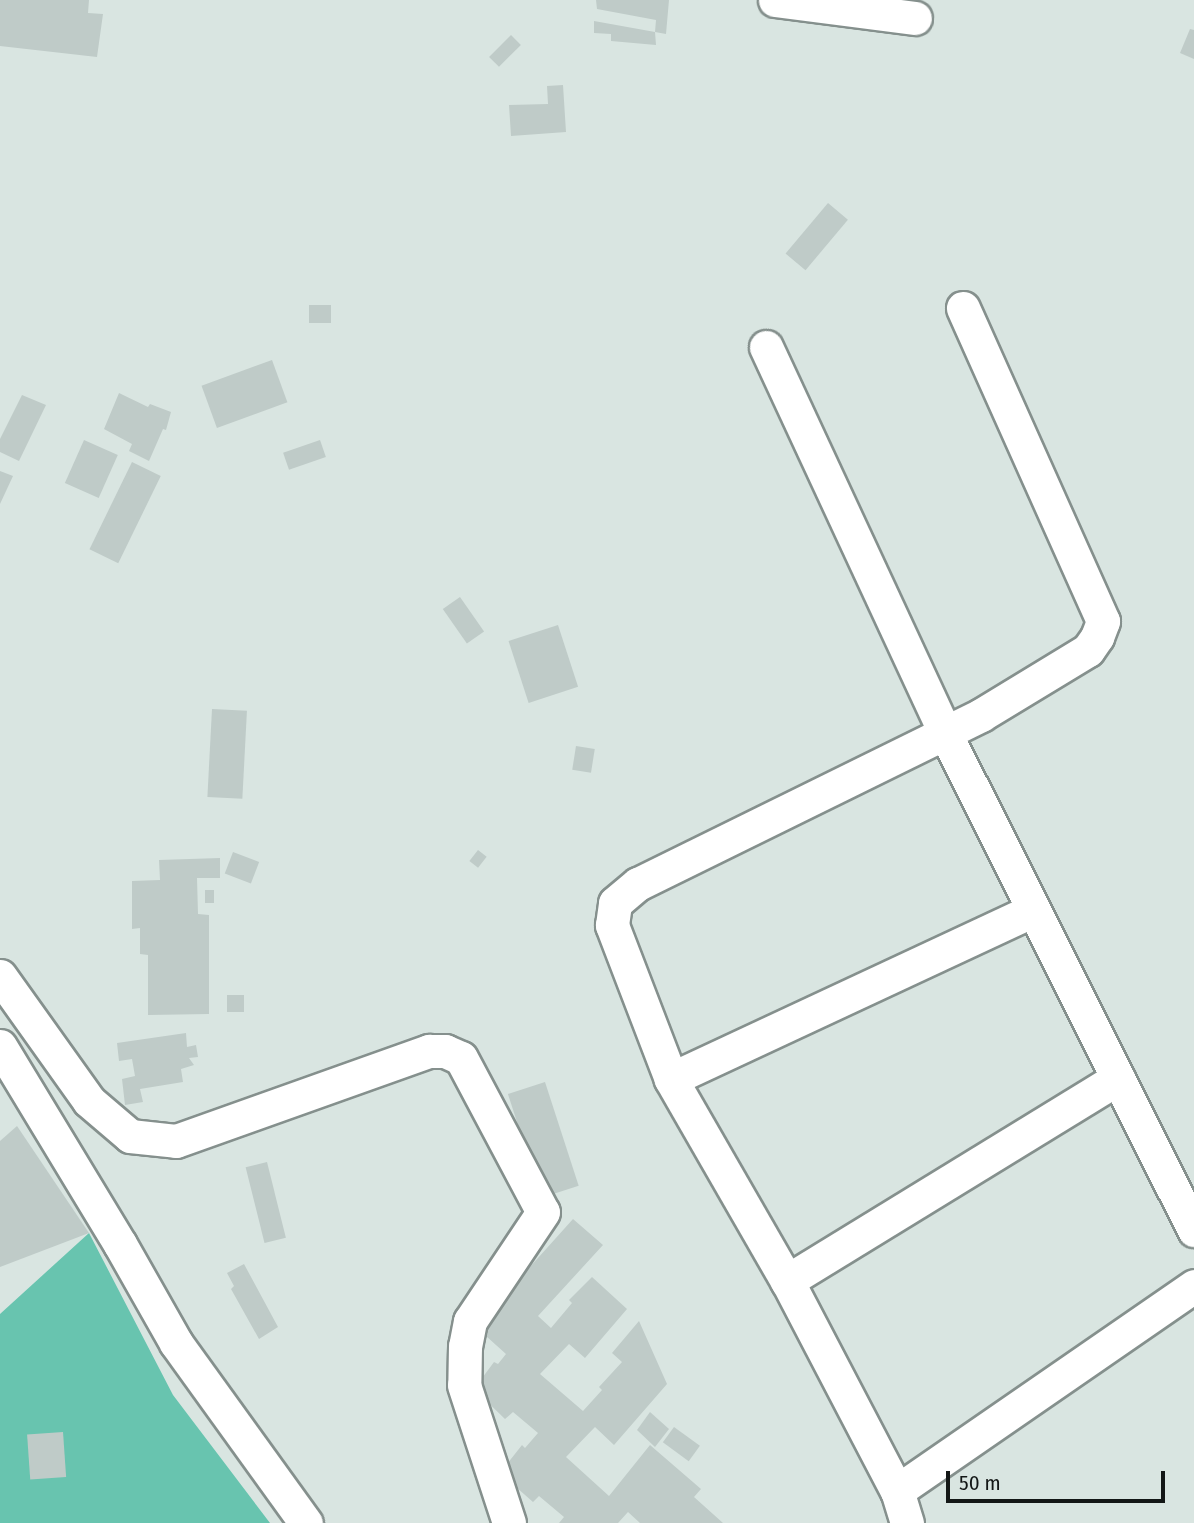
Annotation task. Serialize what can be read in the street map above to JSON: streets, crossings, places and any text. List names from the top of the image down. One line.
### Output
{"scale_bar":"50 m"}
